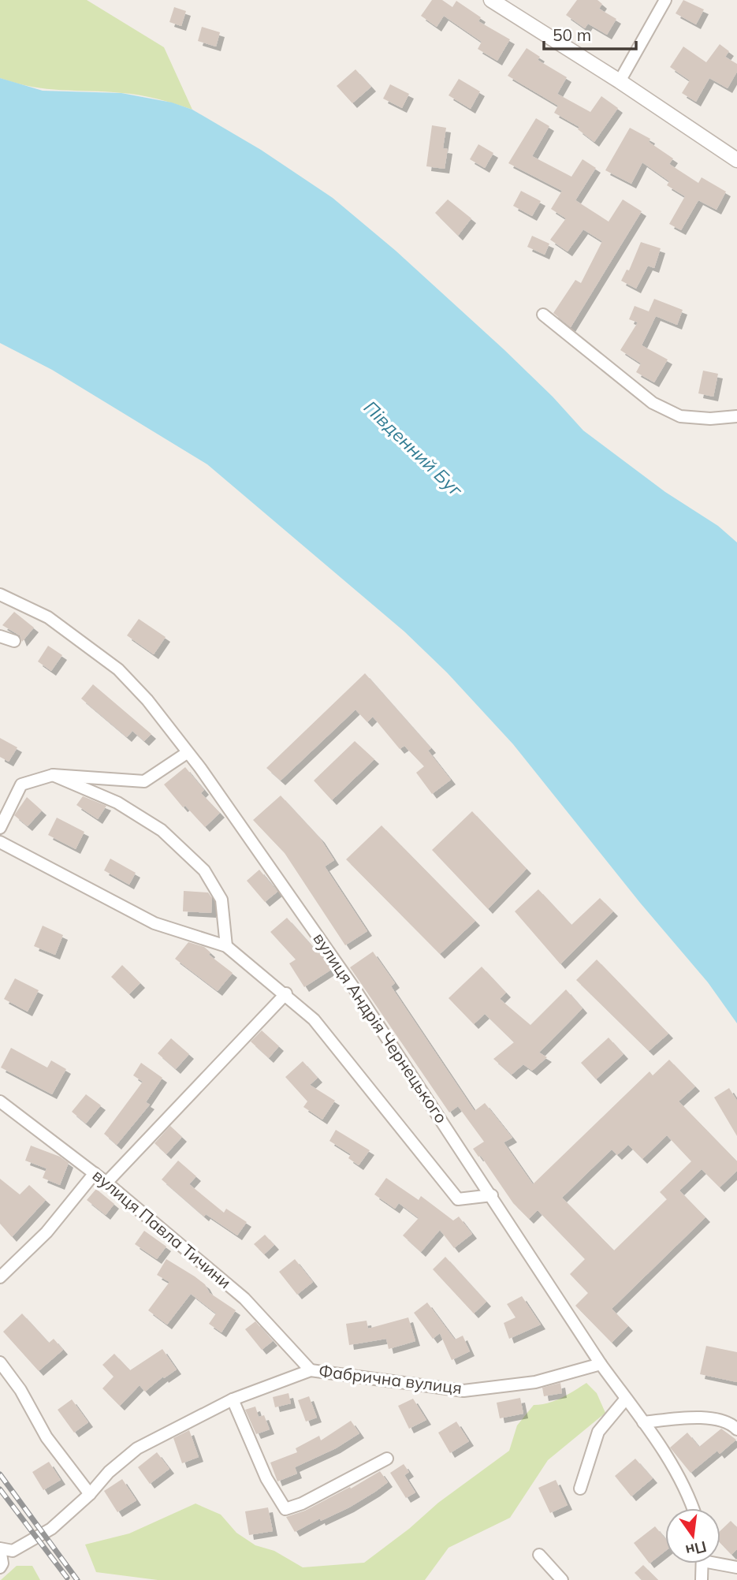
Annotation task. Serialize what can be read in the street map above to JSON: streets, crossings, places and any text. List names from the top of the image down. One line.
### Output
{"streets":{"street":["вулиця Андрія Чернецького","вулиця Павла Тичини","Фабрична вулиця"]},"crossings":[["вулиця Андрія Чернецького","Фабрична вулиця"],["вулиця Павла Тичини","Фабрична вулиця"]],"water":["Південний Буг"],"scale_bar":"50 m","north":"bottom"}
